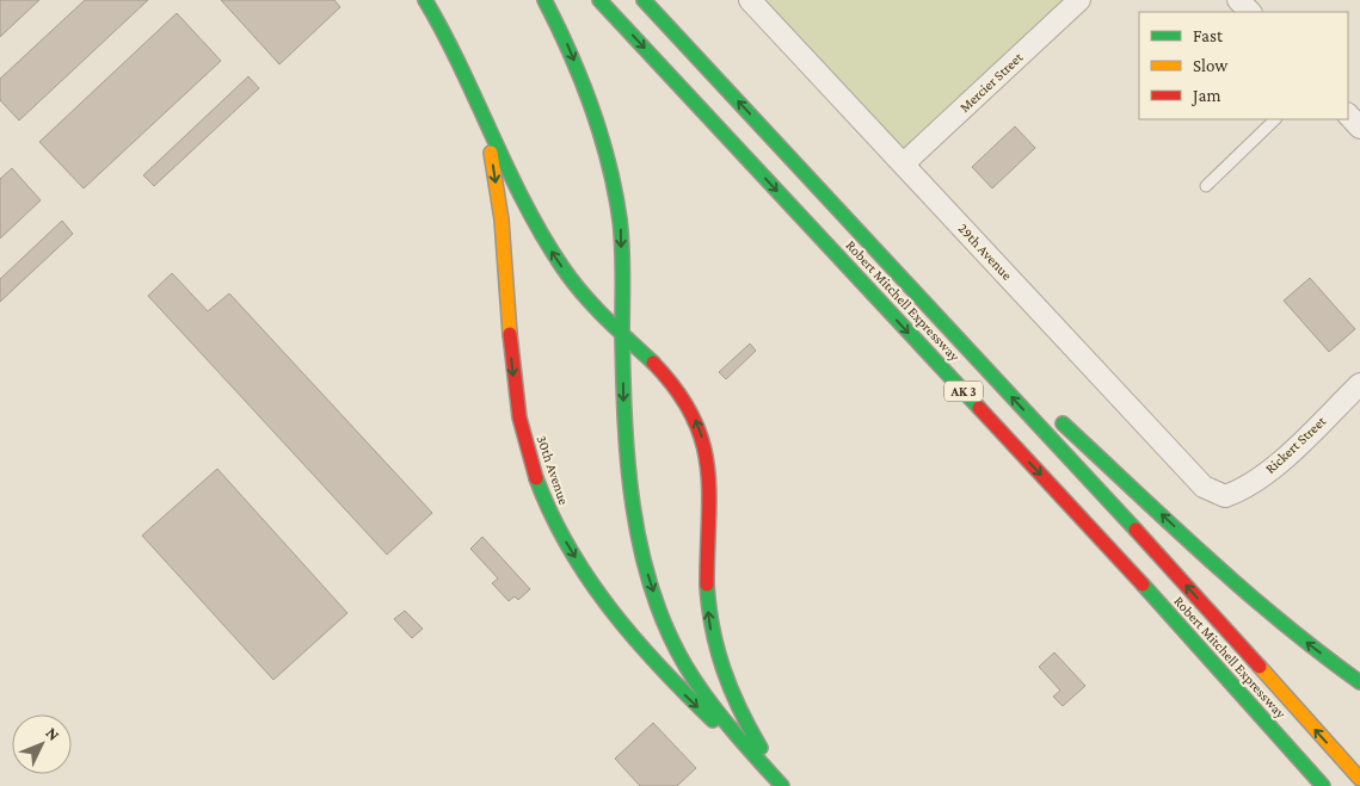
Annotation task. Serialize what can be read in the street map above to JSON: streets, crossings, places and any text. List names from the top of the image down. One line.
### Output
{"streets":{"main road":["Robert Mitchell Expressway","AK 3","30th Avenue"],"street":["Mercier Street","29th Avenue","Rickert Street"]},"crossings":[["Mercier Street","29th Avenue"],["29th Avenue","Rickert Street"]],"legend":["Fast","Slow","Jam"],"north":"top right"}
